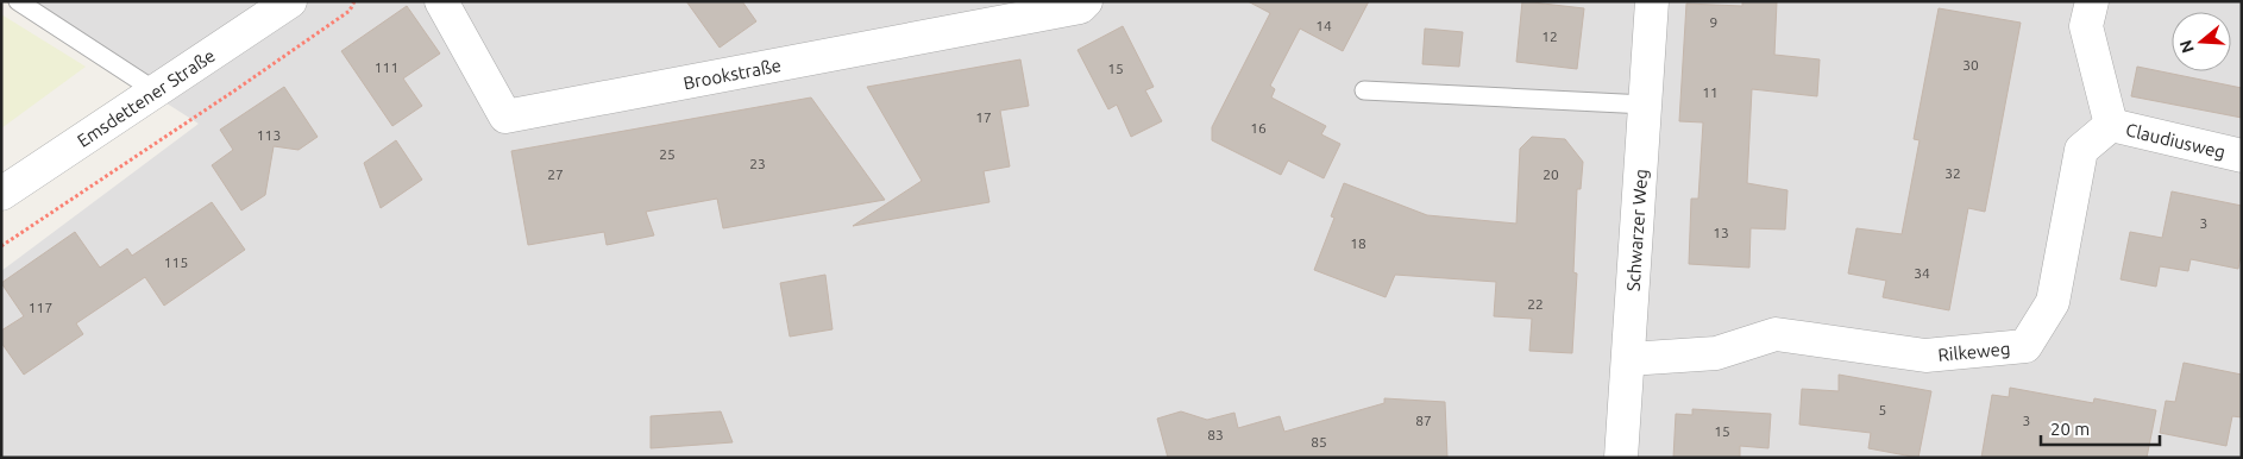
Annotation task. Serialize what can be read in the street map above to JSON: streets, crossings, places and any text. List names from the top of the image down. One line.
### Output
{"streets":{"street":["Brookstraße","Emsdettener Straße","Claudiusweg","Schwarzer Weg","Rilkeweg"]},"crossings":[["Claudiusweg","Rilkeweg"],["Schwarzer Weg","Rilkeweg"]],"house_numbers":["9","14","12","30","111","15","11","17","16","113","25","23","32","27","20","3","13","18","115","34","22","117","5","87","3","15","83","85"],"scale_bar":"20 m","north":"left"}
